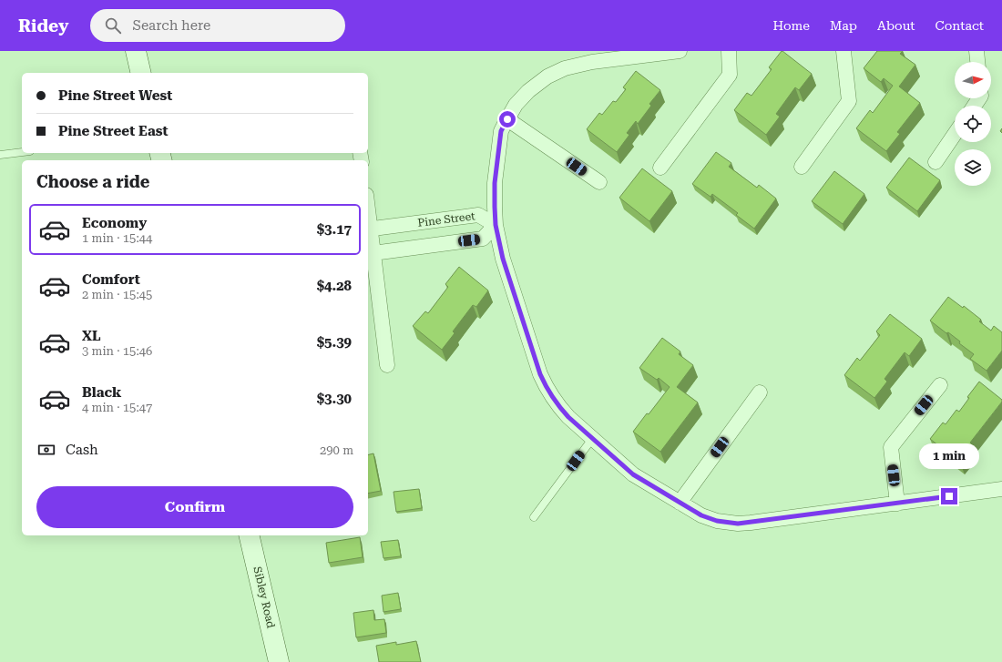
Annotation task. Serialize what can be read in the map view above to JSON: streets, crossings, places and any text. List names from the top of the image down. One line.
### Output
{"streets":{"main road":["Sibley Road"],"street":["Pine Street"]},"north":"right","page":{"header":"Ridey","search":"Search here","nav":["Home","Map","About","Contact"],"banner":["Pine Street West","Pine Street East"],"heading":"Choose a ride","list":[{"name":"Economy","note":"1 min · 15:44","value":"$3.17"},{"name":"Comfort","note":"2 min · 15:45","value":"$4.28"},{"name":"XL","note":"3 min · 15:46","value":"$5.39"},{"name":"Black","note":"4 min · 15:47","value":"$3.30"}],"pay":["Cash","290 m"],"bubble":"1 min","buttons":"Confirm"}}
